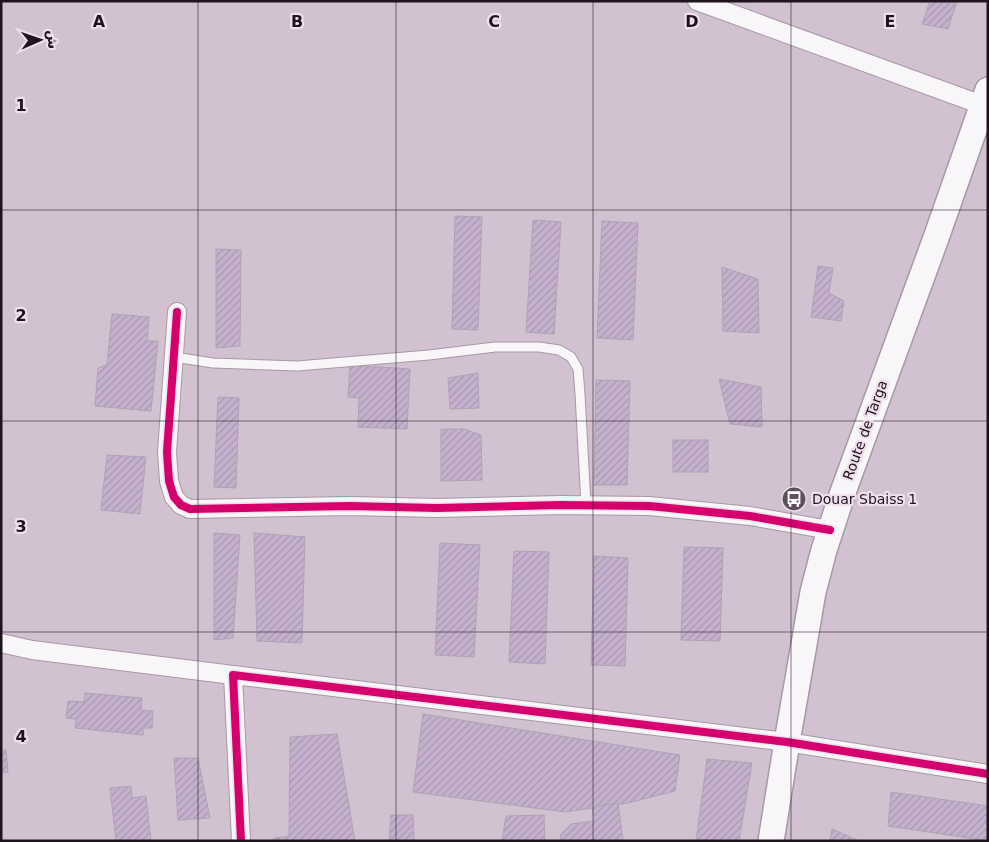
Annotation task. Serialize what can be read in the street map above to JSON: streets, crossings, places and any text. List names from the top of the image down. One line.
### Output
{"streets":{"main road":["Route de Targa"]},"places":{"bus stop":["Douar Sbaiss 1"]},"north":"right","grid":{"columns":["A","B","C","D","E"],"rows":["1","2","3","4"]}}
